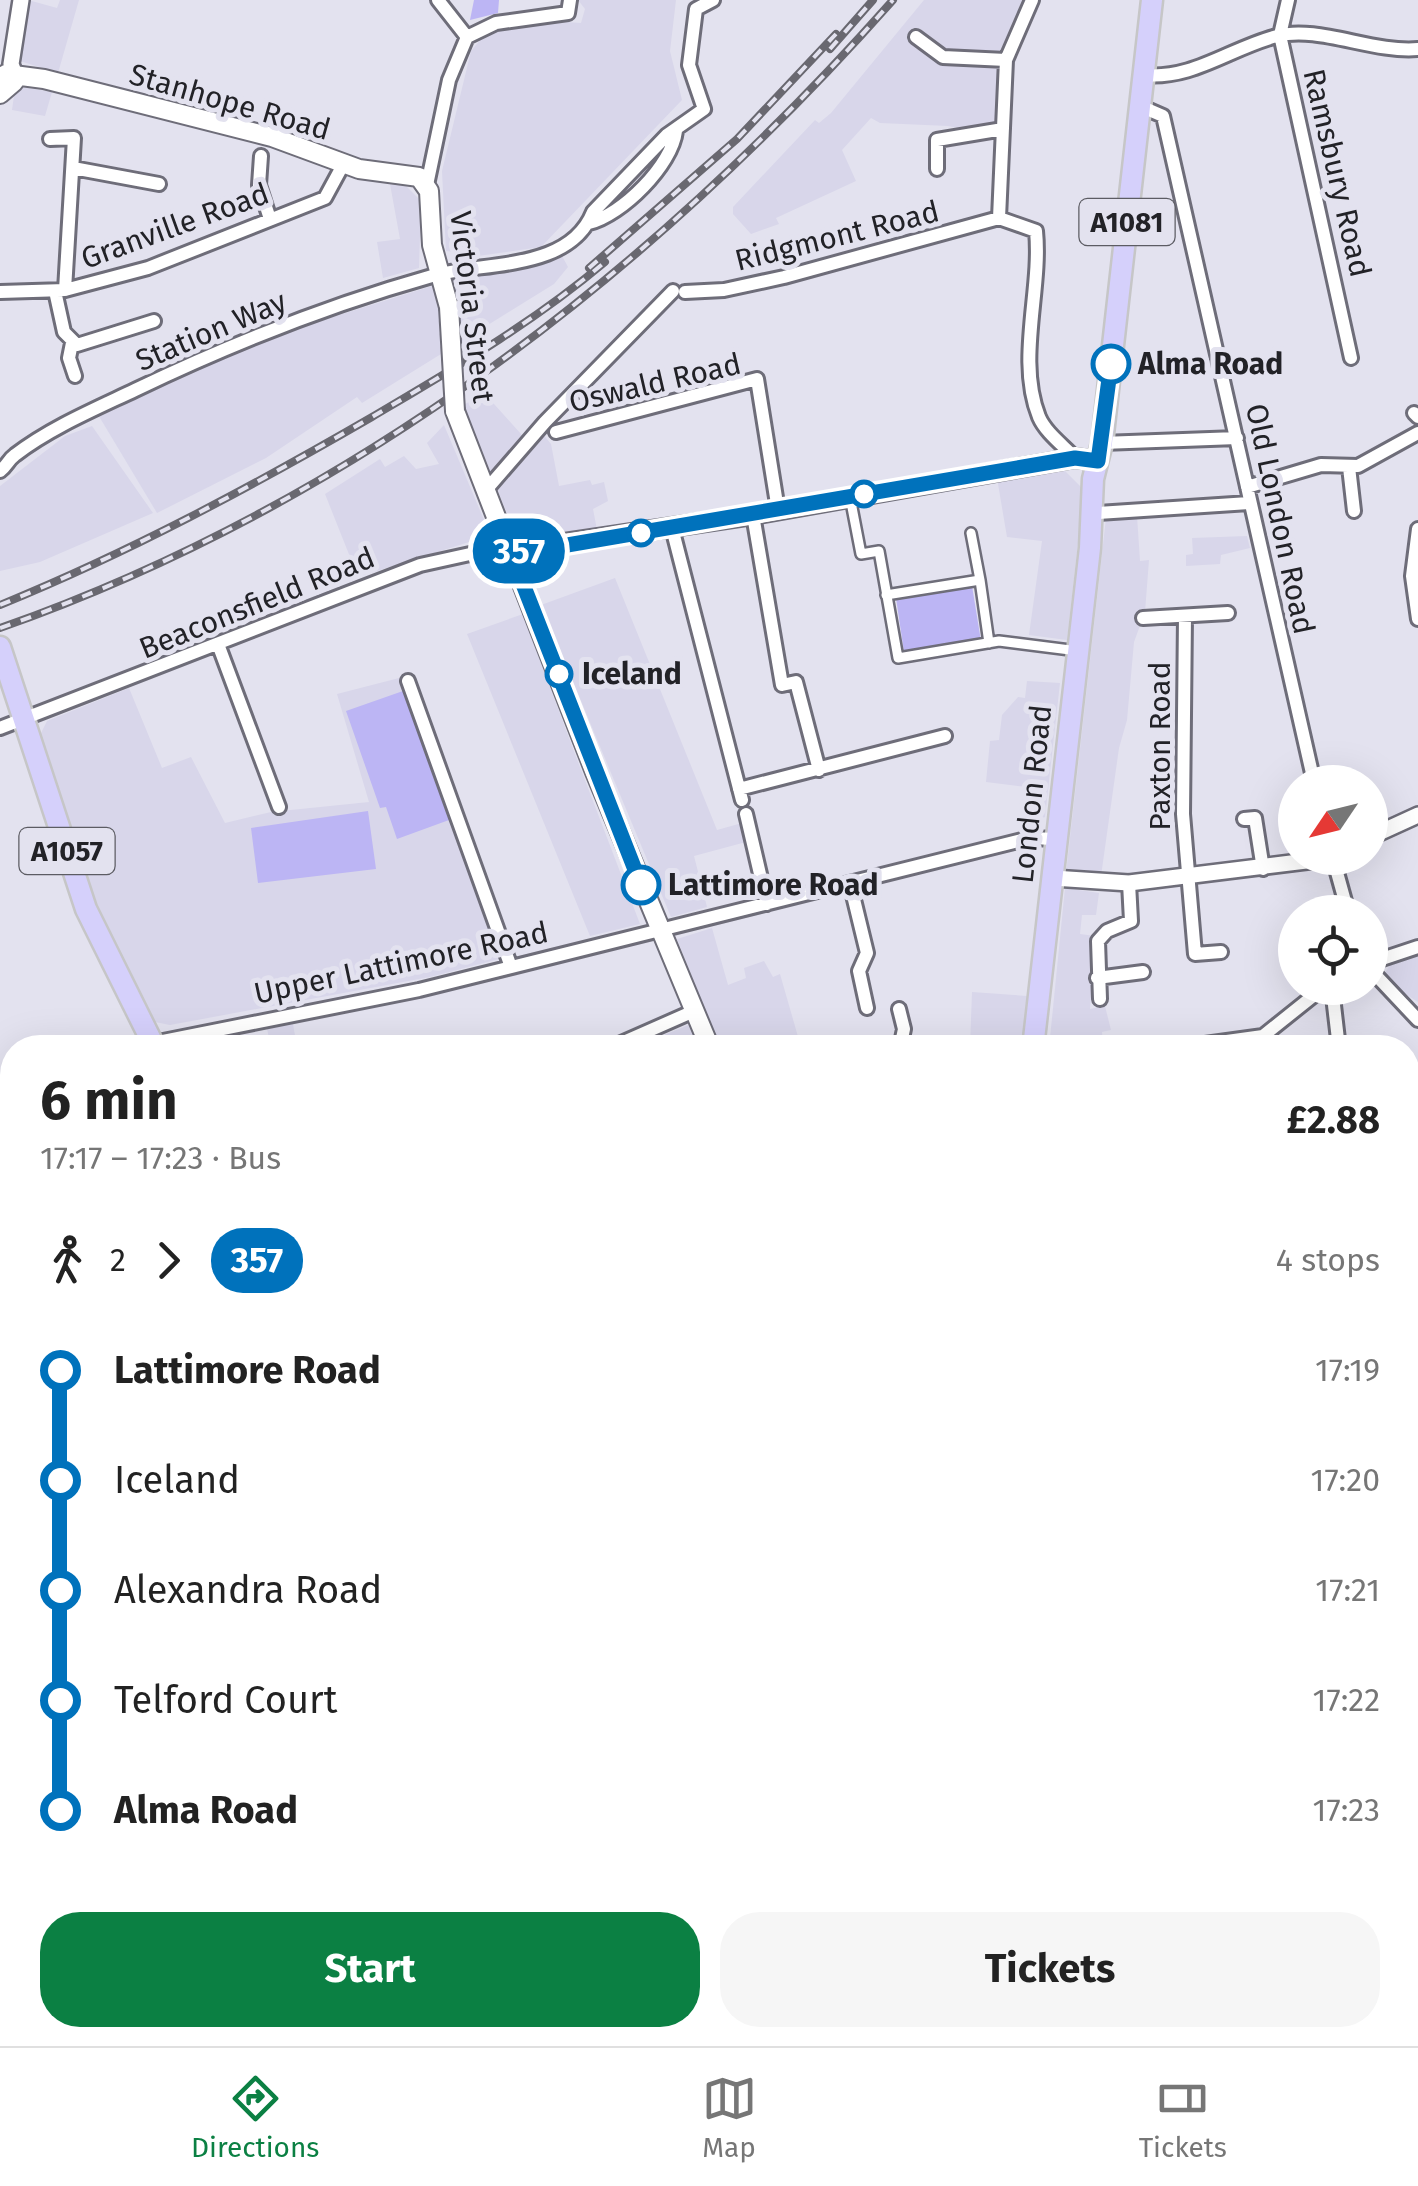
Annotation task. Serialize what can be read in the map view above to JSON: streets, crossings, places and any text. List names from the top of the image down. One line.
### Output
{"streets":{"main road":["Stanhope Road","A1081","Victoria Street","London Road","A1057"],"street":["Ramsbury Road","Granville Road","Ridgmont Road","Station Way","Oswald Road","Old London Road","Beaconsfield Road","Paxton Road","Upper Lattimore Road"]},"crossings":[["Stanhope Road","Granville Road"],["Stanhope Road","Victoria Street"],["Ridgmont Road","Victoria Street"],["Victoria Street","Station Way"],["Victoria Street","Beaconsfield Road"],["Victoria Street","Upper Lattimore Road"],["Old London Road","London Road"],["Beaconsfield Road","A1057"]],"places":["Alma Road","Iceland","Lattimore Road"],"lines":["bus line 357"],"north":"bottom left","page":{"on_map":"357","heading":["6 min","17:17 – 17:23 · Bus","£2.88"],"legs":["2","357","4 stops"],"list":[{"name":"Lattimore Road","value":"17:19"},{"name":"Iceland","value":"17:20"},{"name":"Alexandra Road","value":"17:21"},{"name":"Telford Court","value":"17:22"},{"name":"Alma Road","value":"17:23"}],"buttons":["Start","Tickets"],"tabs":["Directions","Map","Tickets"]}}
